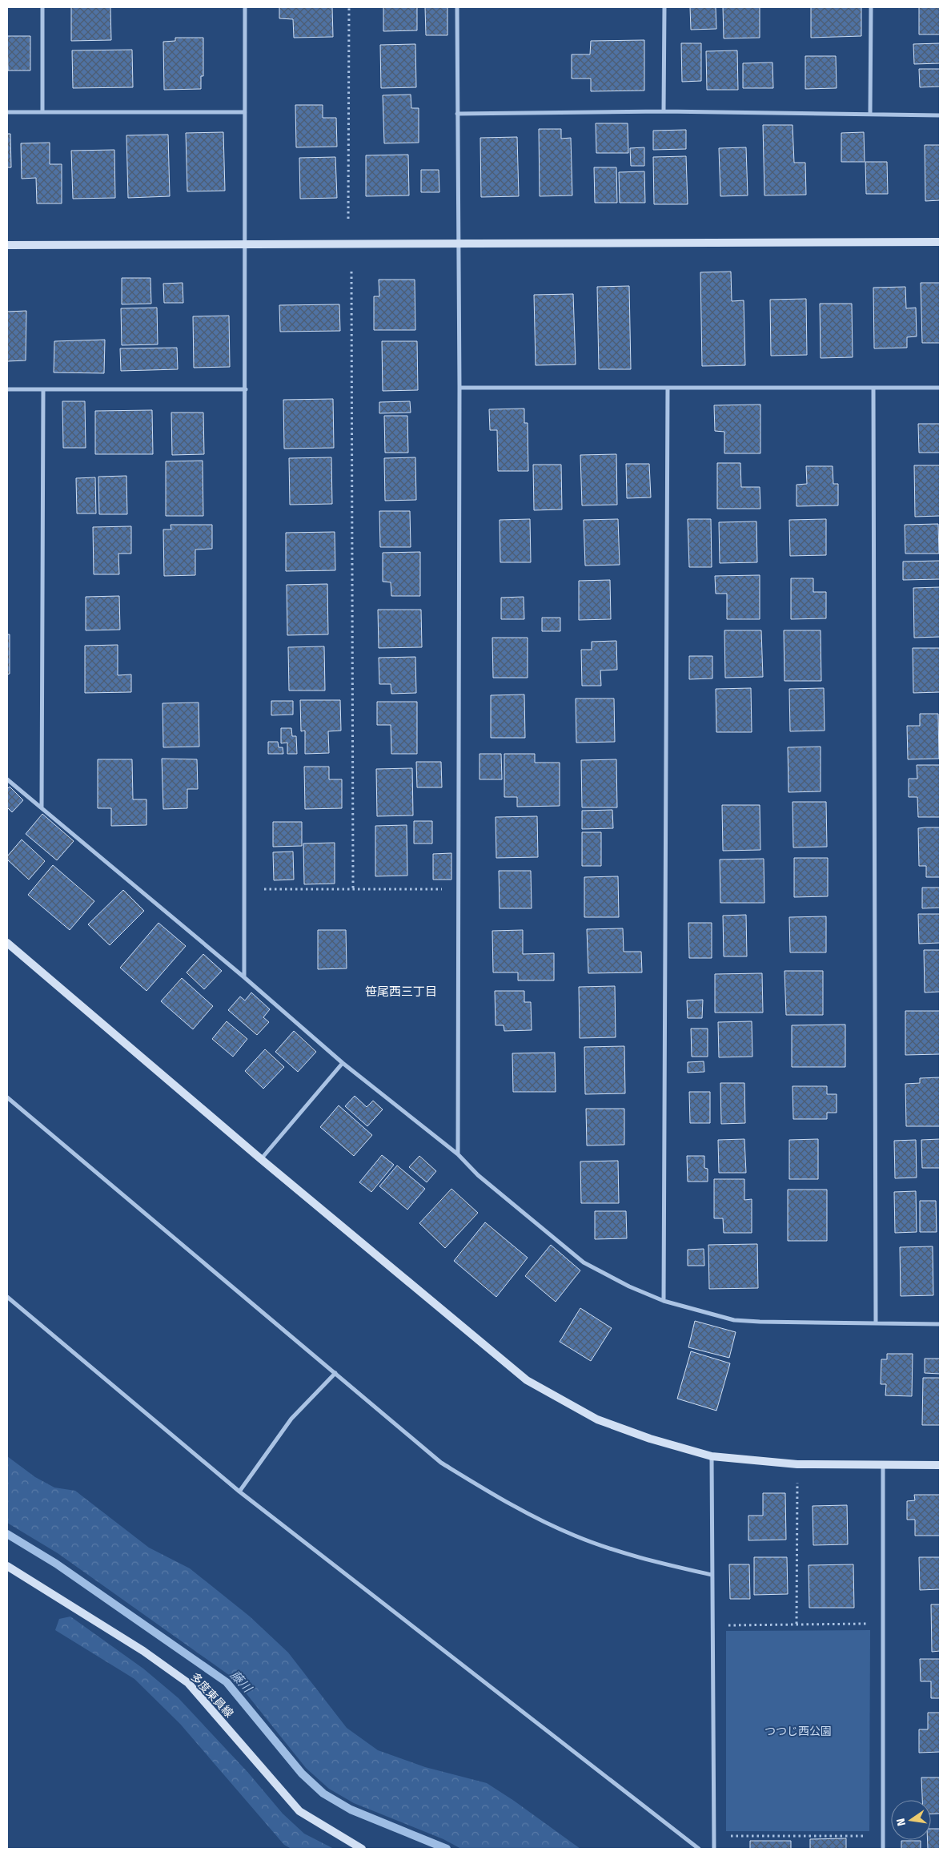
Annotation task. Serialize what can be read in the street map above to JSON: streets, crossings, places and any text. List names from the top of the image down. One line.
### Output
{"streets":{"street":["多度東員線"]},"districts":["笹尾西三丁目"],"water":["藤川"],"parks":["つつじ西公園"],"north":"left"}
